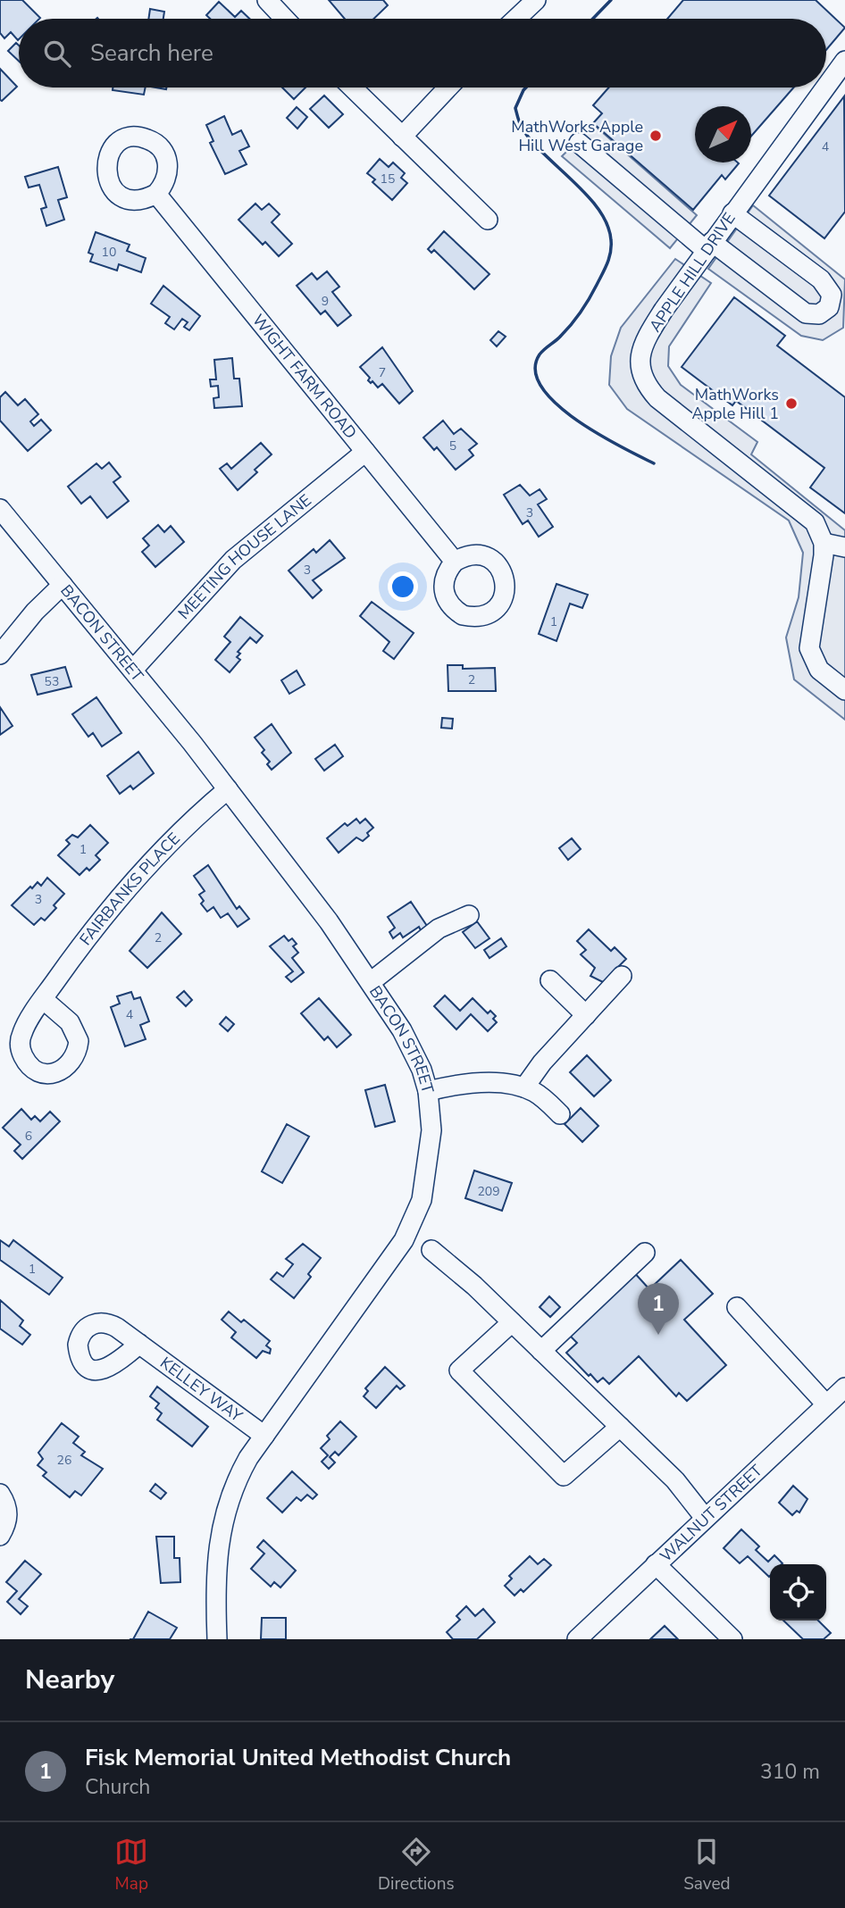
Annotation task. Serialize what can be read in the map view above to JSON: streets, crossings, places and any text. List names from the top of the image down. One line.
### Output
{"streets":{"street":["APPLE HILL DRIVE","WIGHT FARM ROAD","MEETING HOUSE LANE","BACON STREET","FAIRBANKS PLACE","KELLEY WAY","WALNUT STREET"]},"crossings":[["WIGHT FARM ROAD","MEETING HOUSE LANE"],["MEETING HOUSE LANE","BACON STREET"],["BACON STREET","FAIRBANKS PLACE"],["BACON STREET","KELLEY WAY"]],"places":["MathWorks Apple Hill West Garage","MathWorks Apple Hill 1"],"house_numbers":["4","15","10","9","7","5","3","3","1","2","53","1","3","2","4","6","209","1","26"],"north":"top right","page":{"search":"Search here","pins":"1","heading":"Nearby","list":[{"mark":"1","name":"Fisk Memorial United Methodist Church","note":"Church","value":"310 m"}],"nav":["Map","Directions","Saved"]}}
